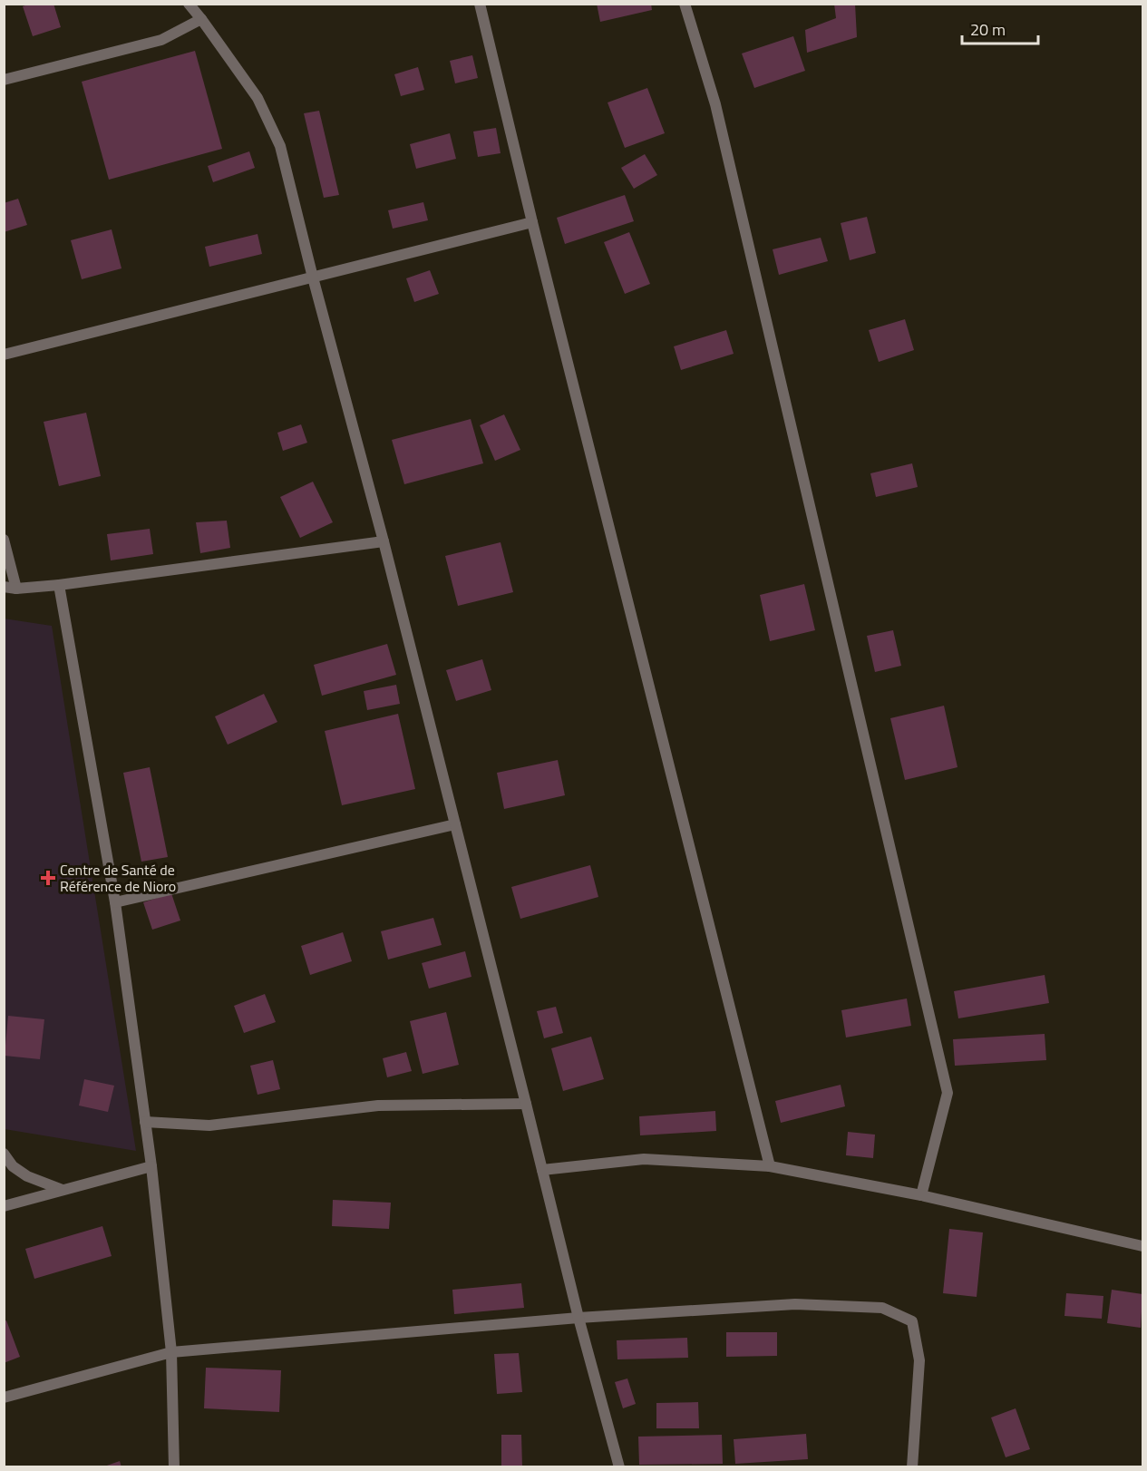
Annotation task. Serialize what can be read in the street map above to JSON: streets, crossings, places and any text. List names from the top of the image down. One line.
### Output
{"places":{"health":["Centre de Santé de Référence de Nioro"]},"scale_bar":"20 m"}
